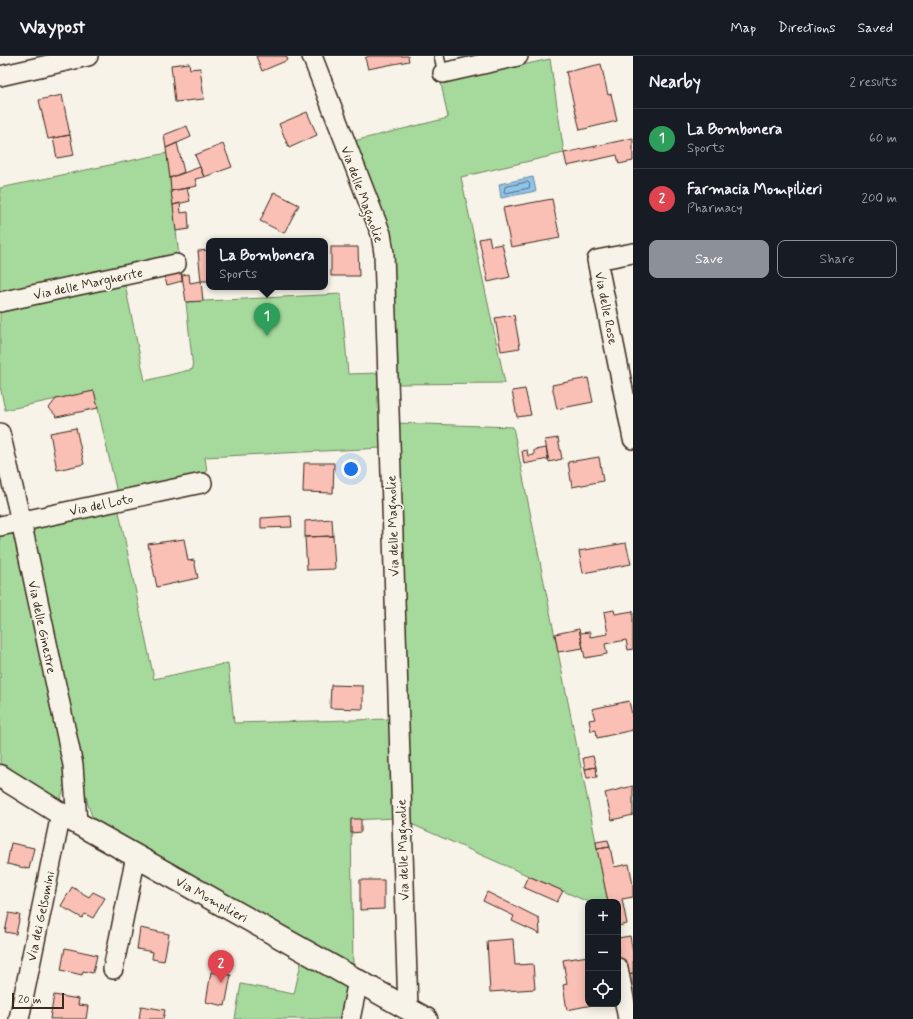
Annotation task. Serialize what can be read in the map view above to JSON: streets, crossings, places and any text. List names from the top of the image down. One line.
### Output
{"streets":{"street":["Via delle Magnolie","Via delle Margherite","Via delle Rose","Via del Loto","Via delle Ginestre","Via Mompilieri","Via dei Gelsomini"]},"crossings":[["Via delle Magnolie","Via Mompilieri"],["Via del Loto","Via delle Ginestre"],["Via delle Ginestre","Via Mompilieri"],["Via delle Ginestre","Via dei Gelsomini"],["Via Mompilieri","Via dei Gelsomini"]],"scale_bar":"20 m","page":{"header":"Waypost","nav":["Map","Directions","Saved"],"heading":["Nearby","2 results"],"list":[{"mark":"1","name":"La Bombonera","note":"Sports","value":"60 m"},{"mark":"2","name":"Farmacia Mompilieri","note":"Pharmacy","value":"200 m"}],"buttons":["Save","Share"],"popup":["La Bombonera","Sports"],"pins":["1","2"],"map_buttons":["+","−"],"scale":"20 m"}}
